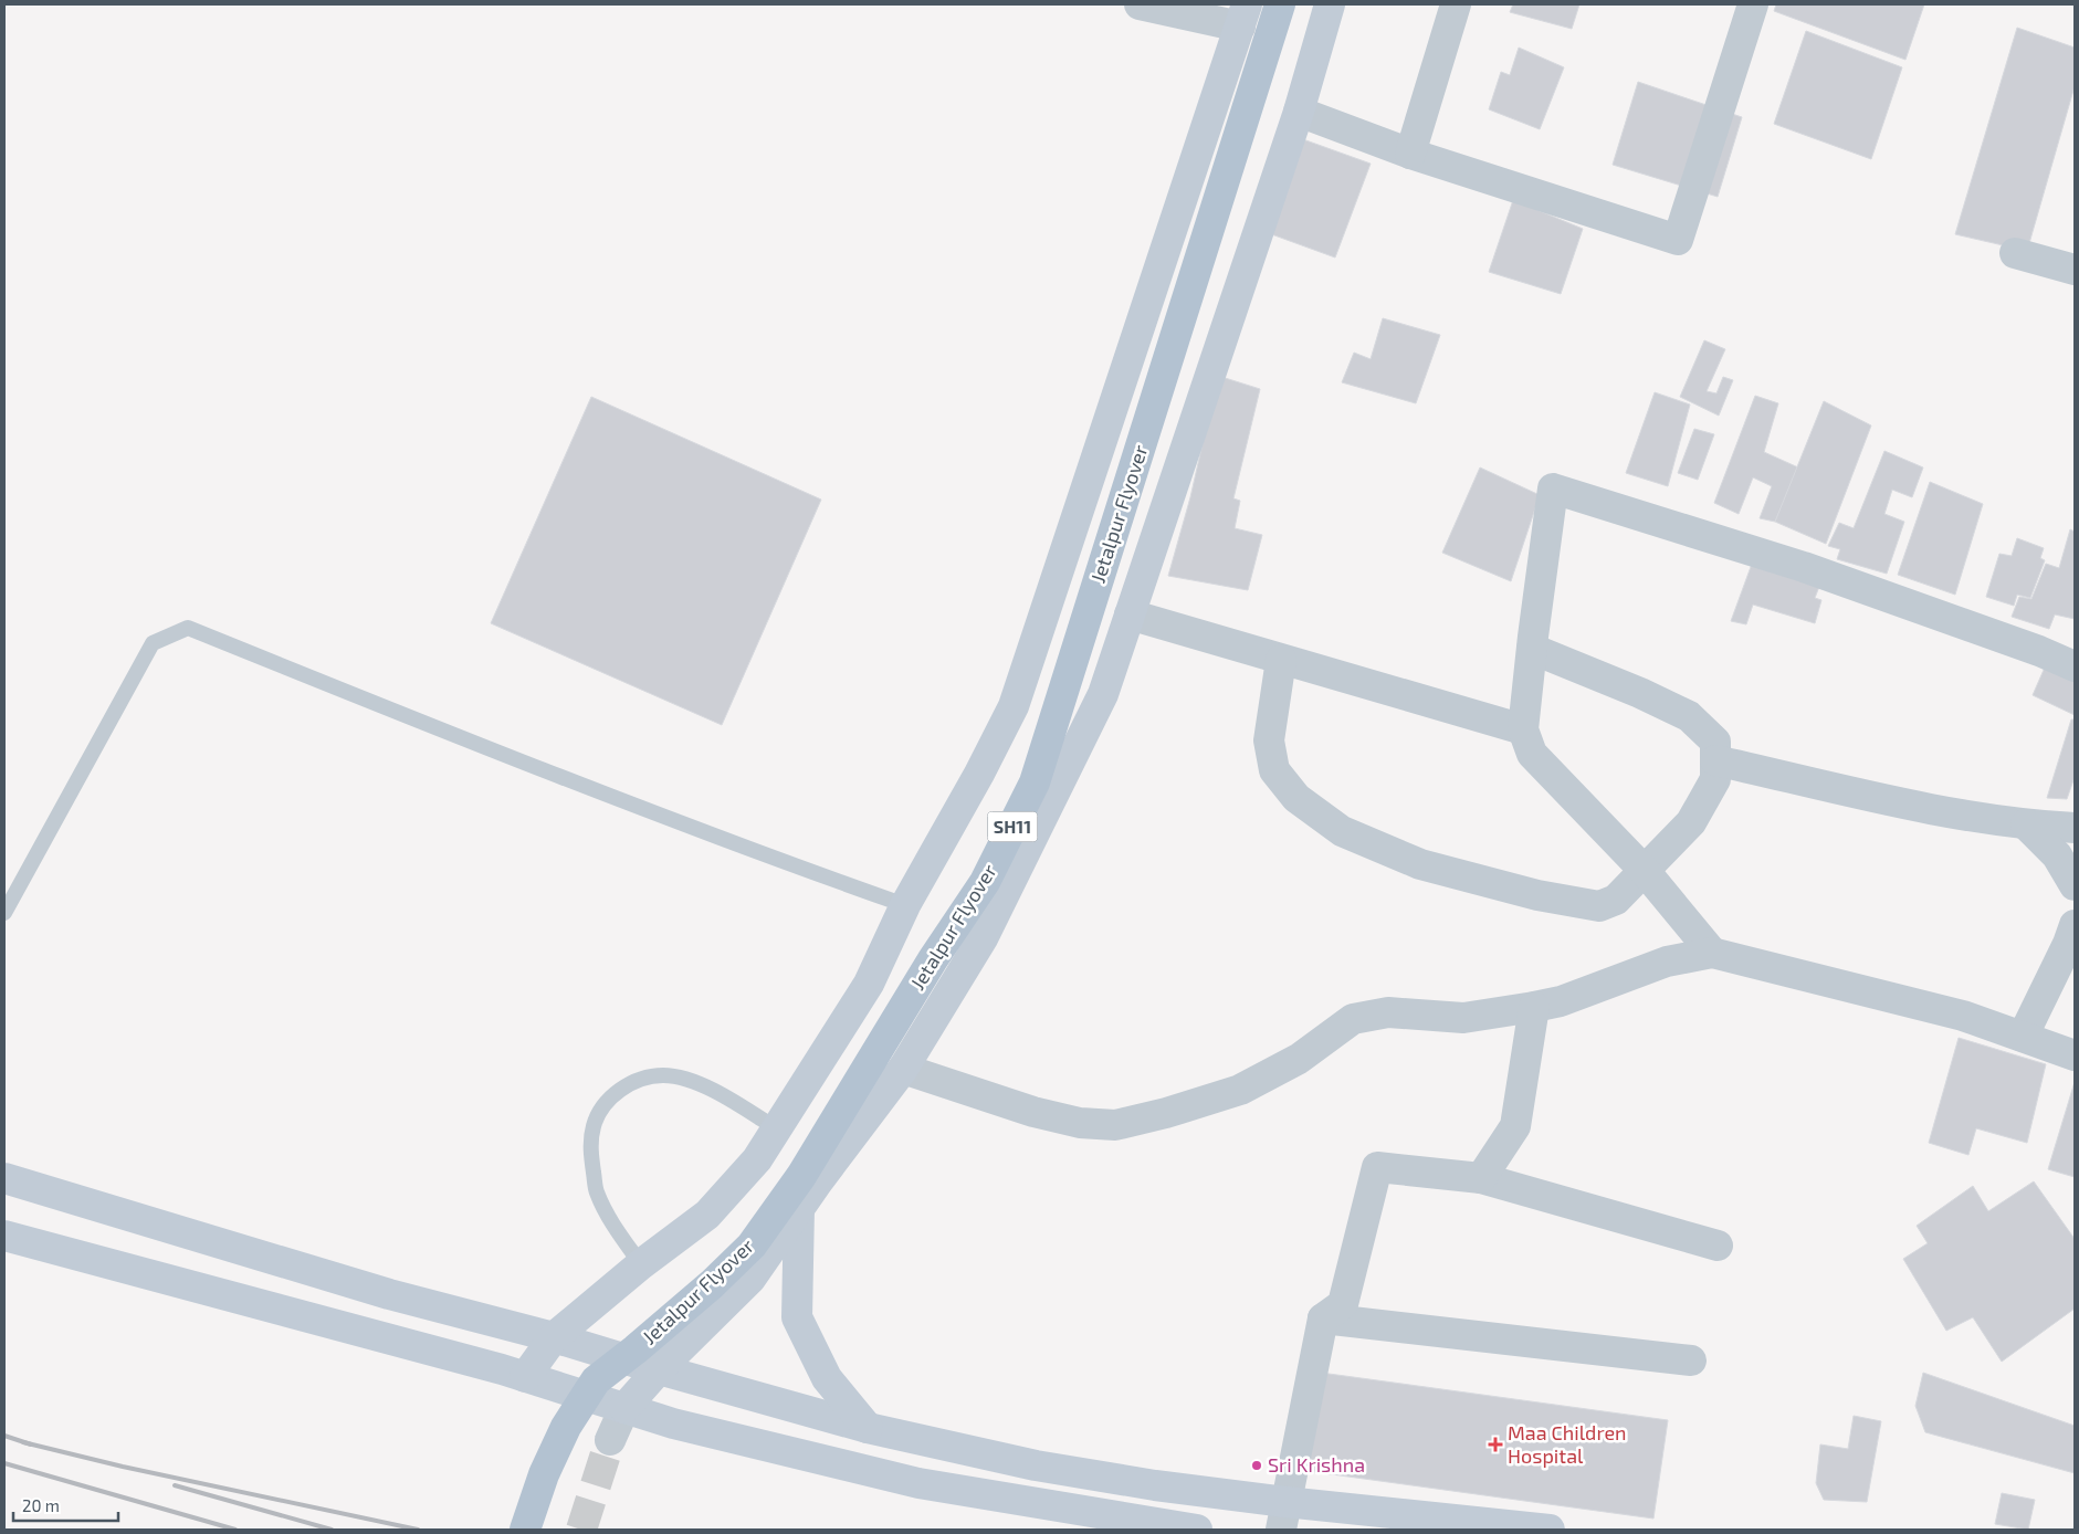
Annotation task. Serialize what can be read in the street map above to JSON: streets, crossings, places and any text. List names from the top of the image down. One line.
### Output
{"streets":{"main road":["Jetalpur Flyover","SH11"]},"places":{"health":["Maa Children Hospital"],"other":["Sri Krishna"]},"scale_bar":"20 m"}
